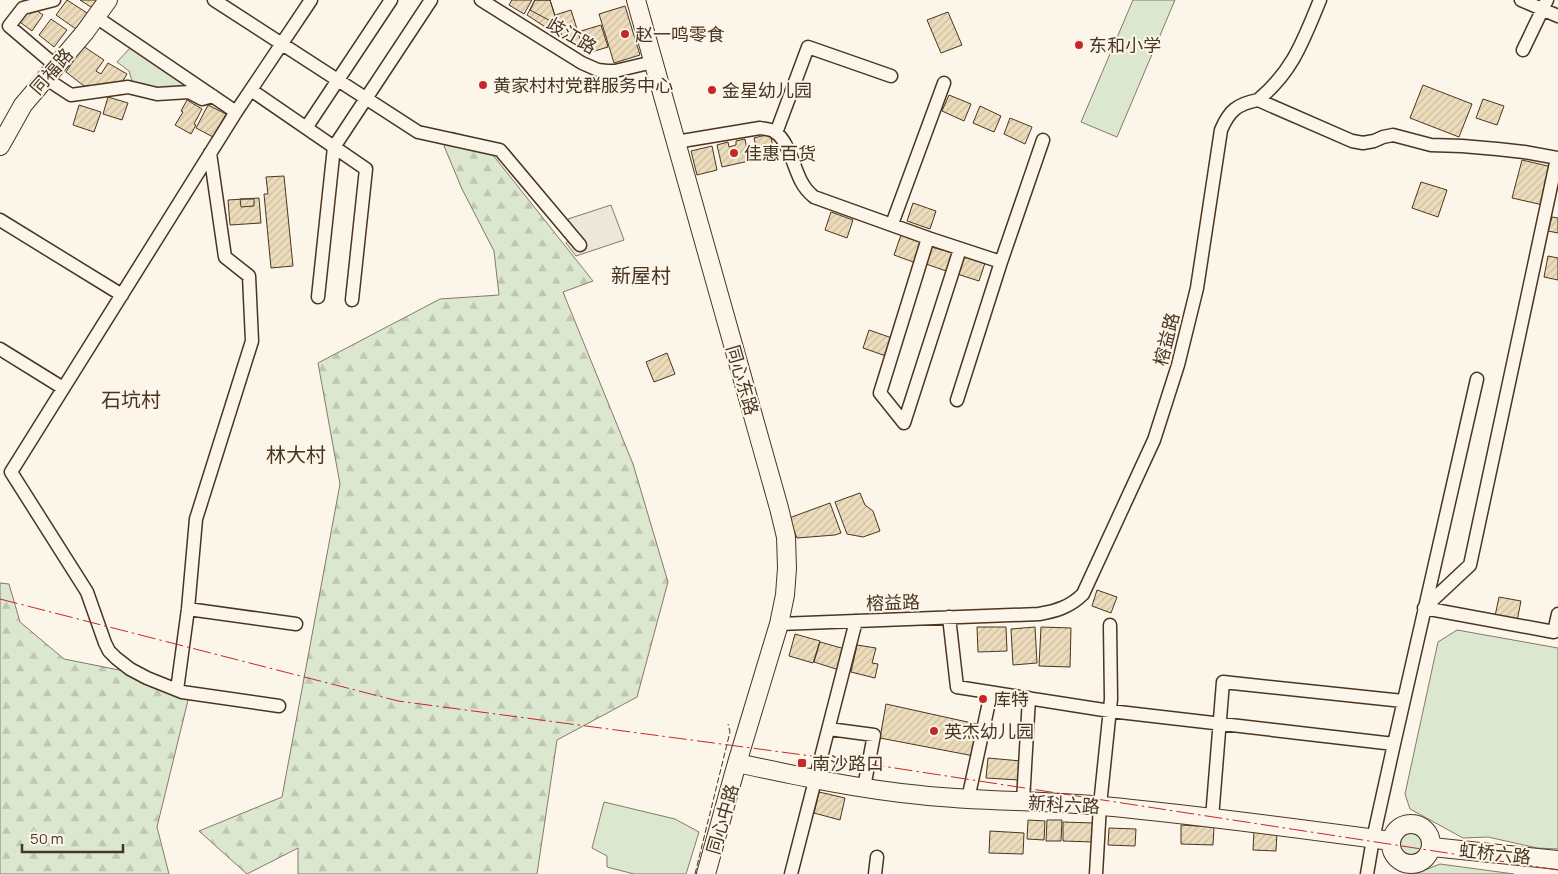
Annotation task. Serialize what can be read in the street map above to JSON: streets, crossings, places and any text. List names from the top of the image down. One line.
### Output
{"streets":{"street":["歧江路","同福路","榕益路","同心东路","新科六路","同心中路","虹桥六路"]},"crossings":[["歧江路","同心东路"],["榕益路","同心东路"],["同心东路","新科六路"],["同心东路","同心中路"],["新科六路","同心中路"],["新科六路","虹桥六路"]],"districts":["新屋村","石坑村","林大村"],"places":{"other":["赵一鸣零食","东和小学","黄家村村党群服务中心","金星幼儿园","佳惠百货","库特","英杰幼儿园"],"transit":["南沙路口"]},"scale_bar":"50 m"}
